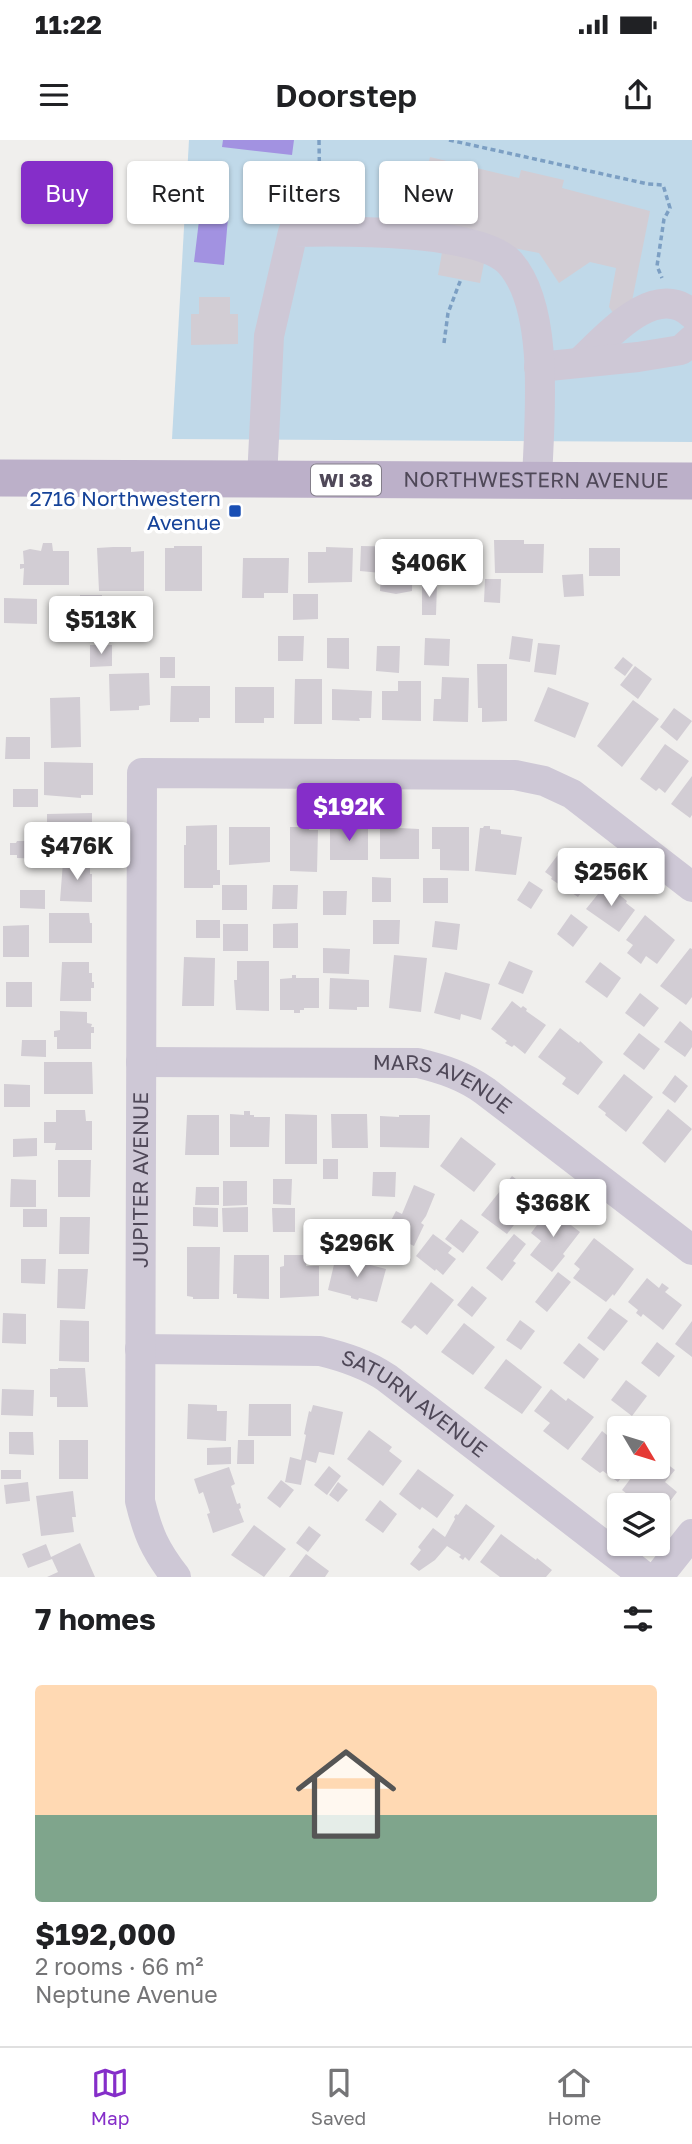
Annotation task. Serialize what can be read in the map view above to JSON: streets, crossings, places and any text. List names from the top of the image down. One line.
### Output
{"streets":{"main road":["WI 38","NORTHWESTERN AVENUE"],"street":["MARS AVENUE","JUPITER AVENUE","SATURN AVENUE"]},"crossings":[["MARS AVENUE","JUPITER AVENUE"],["JUPITER AVENUE","SATURN AVENUE"]],"places":{"transit":["2716 Northwestern Avenue"]},"north":"bottom right","page":{"status":"11:22","header":"Doorstep","chip":["Buy","Rent","Filters","New"],"price":["$406K","$513K","$192K","$476K","$256K","$368K","$296K"],"heading":"7 homes","list":[{"name":"$192,000","note":"2 rooms · 66 m² · Neptune Avenue"}],"tabs":["Map","Saved","Home"]}}
